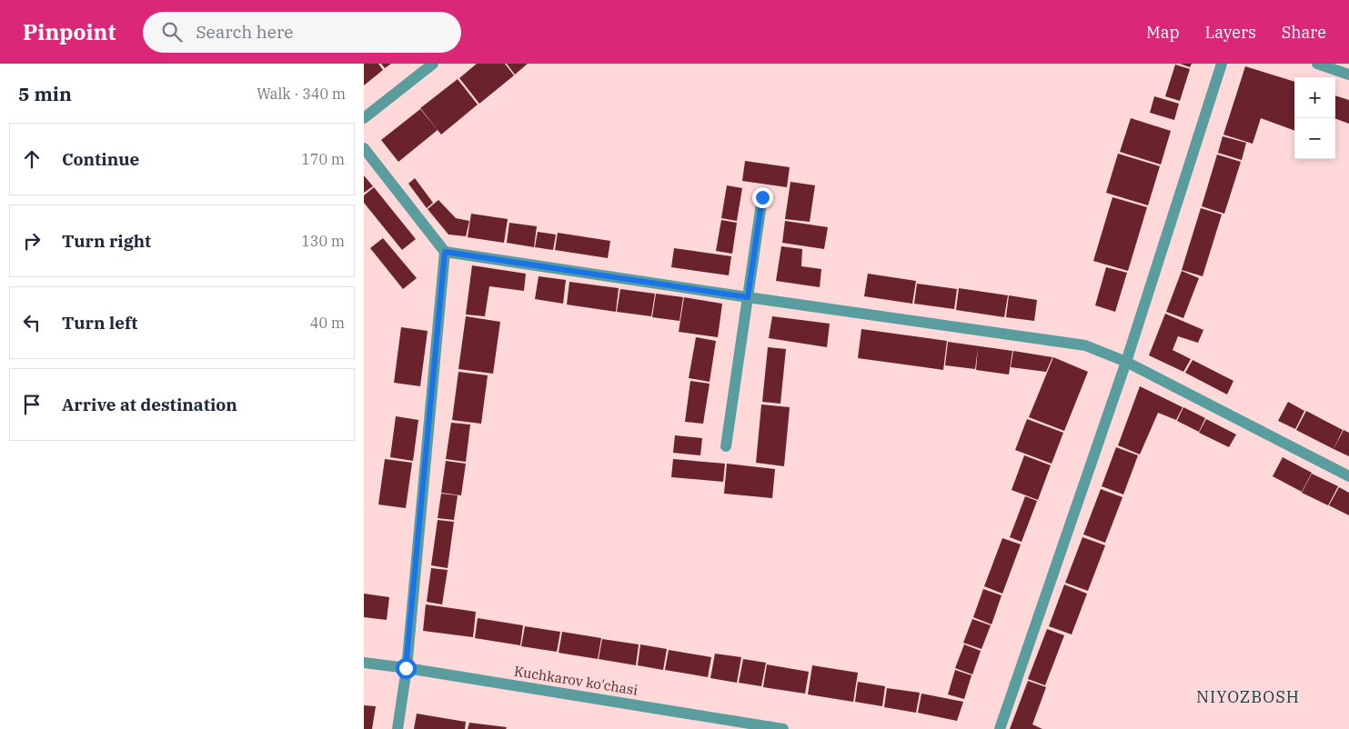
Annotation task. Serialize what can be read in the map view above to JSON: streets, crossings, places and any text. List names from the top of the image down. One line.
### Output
{"streets":{"street":["Kuchkarov ko'chasi"]},"districts":["NIYOZBOSH"],"page":{"header":"Pinpoint","search":"Search here","nav":["Map","Layers","Share"],"heading":["5 min","Walk · 340 m"],"map_buttons":["+","−"],"list":[["Continue","170 m"],["Turn right","130 m"],["Turn left","40 m"],"Arrive at destination"]}}
